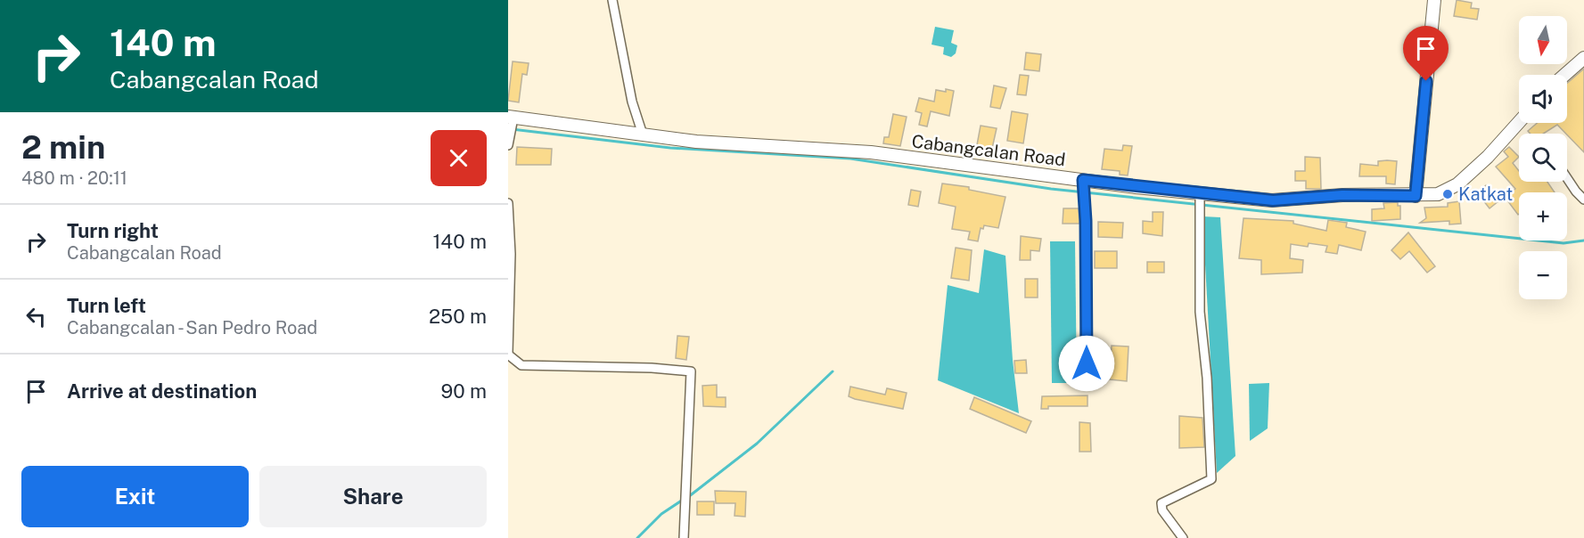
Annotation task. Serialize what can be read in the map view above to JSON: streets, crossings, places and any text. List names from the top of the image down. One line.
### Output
{"streets":{"street":["Cabangcalan Road"]},"places":["Katkat"],"north":"bottom","page":{"turn":["140 m","Cabangcalan Road"],"map_buttons":["+","−"],"heading":["2 min","480 m · 20:11"],"list":[{"name":"Turn right","note":"Cabangcalan Road","value":"140 m"},{"name":"Turn left","note":"Cabangcalan - San Pedro Road","value":"250 m"},{"name":"Arrive at destination","value":"90 m"}],"buttons":["Exit","Share"]}}
